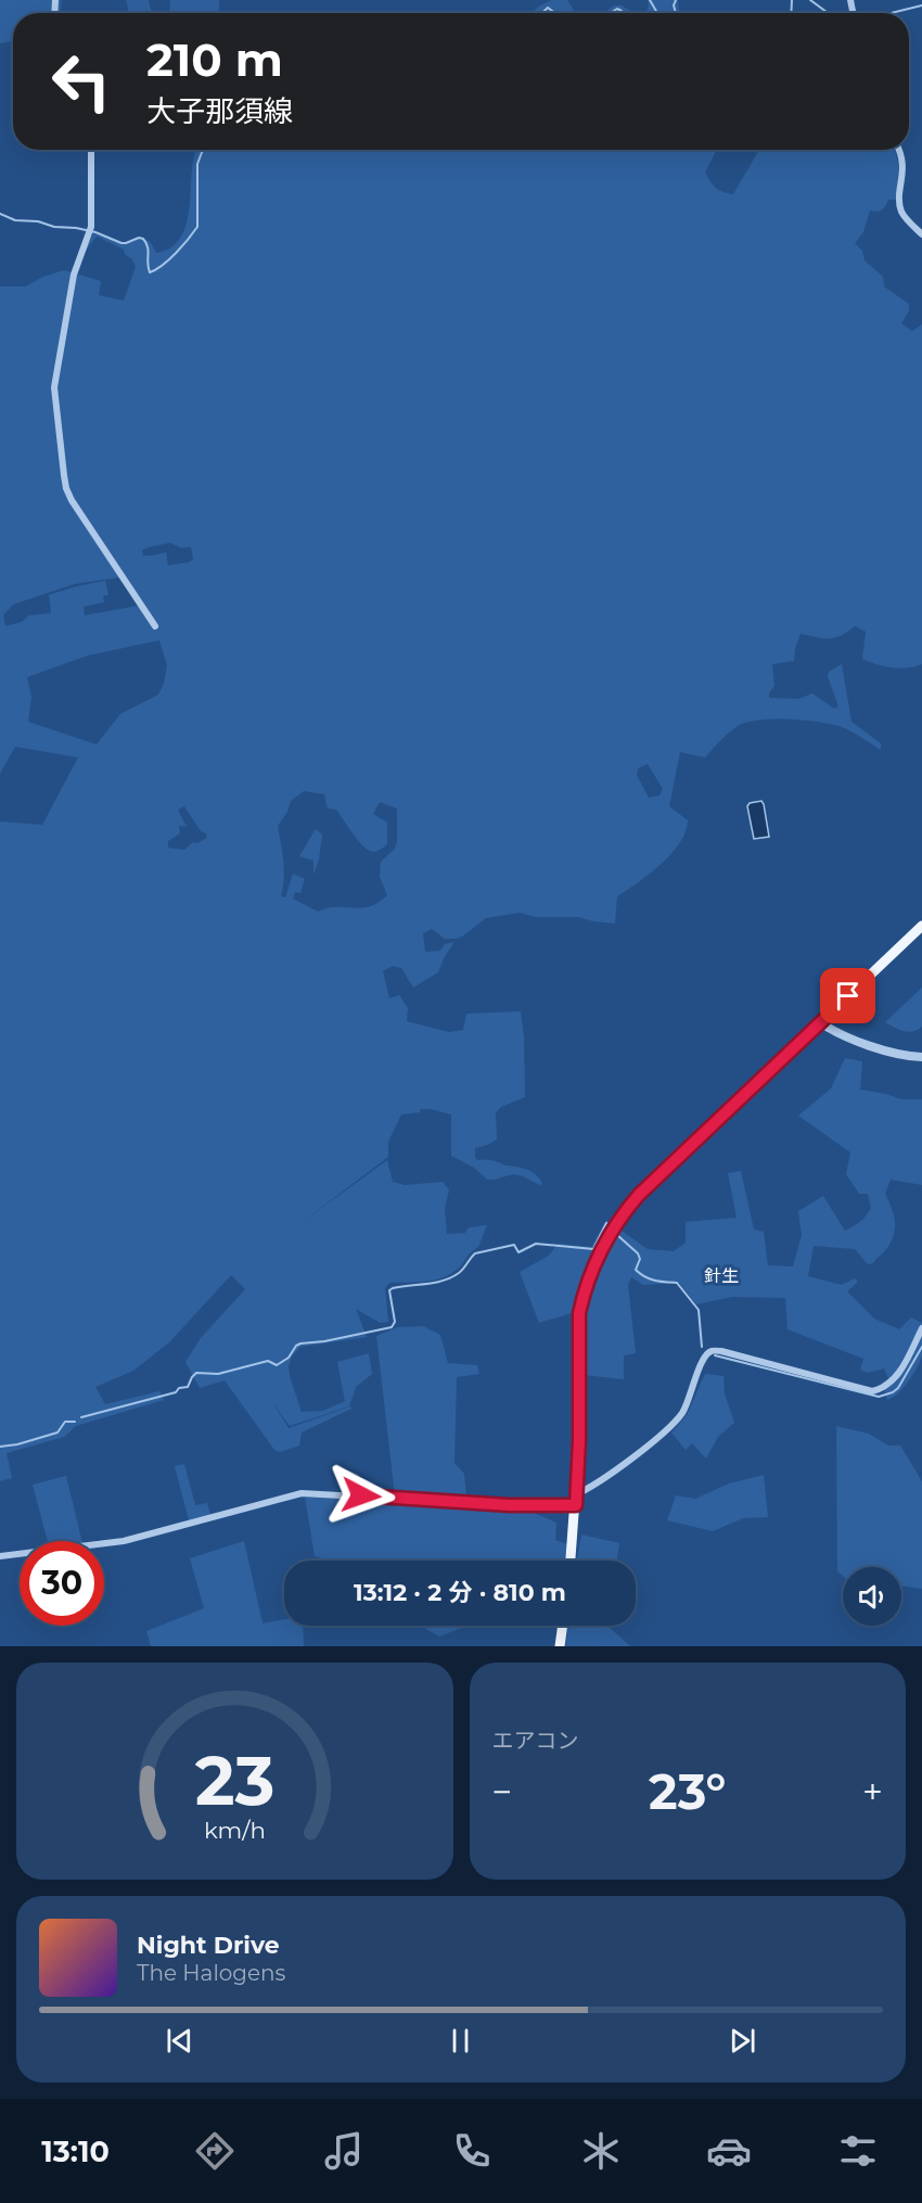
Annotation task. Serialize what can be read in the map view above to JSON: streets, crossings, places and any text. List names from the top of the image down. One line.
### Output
{"districts":["針生"],"page":{"turn":["210 m","大子那須線"],"limit":"30","trip":"13:12 · 2 分 · 810 m","tile":"エアコン","heat":["−","23°","+"],"song":["Night Drive","The Halogens"],"tabs":"13:10","gauge":["23","km/h"]}}
